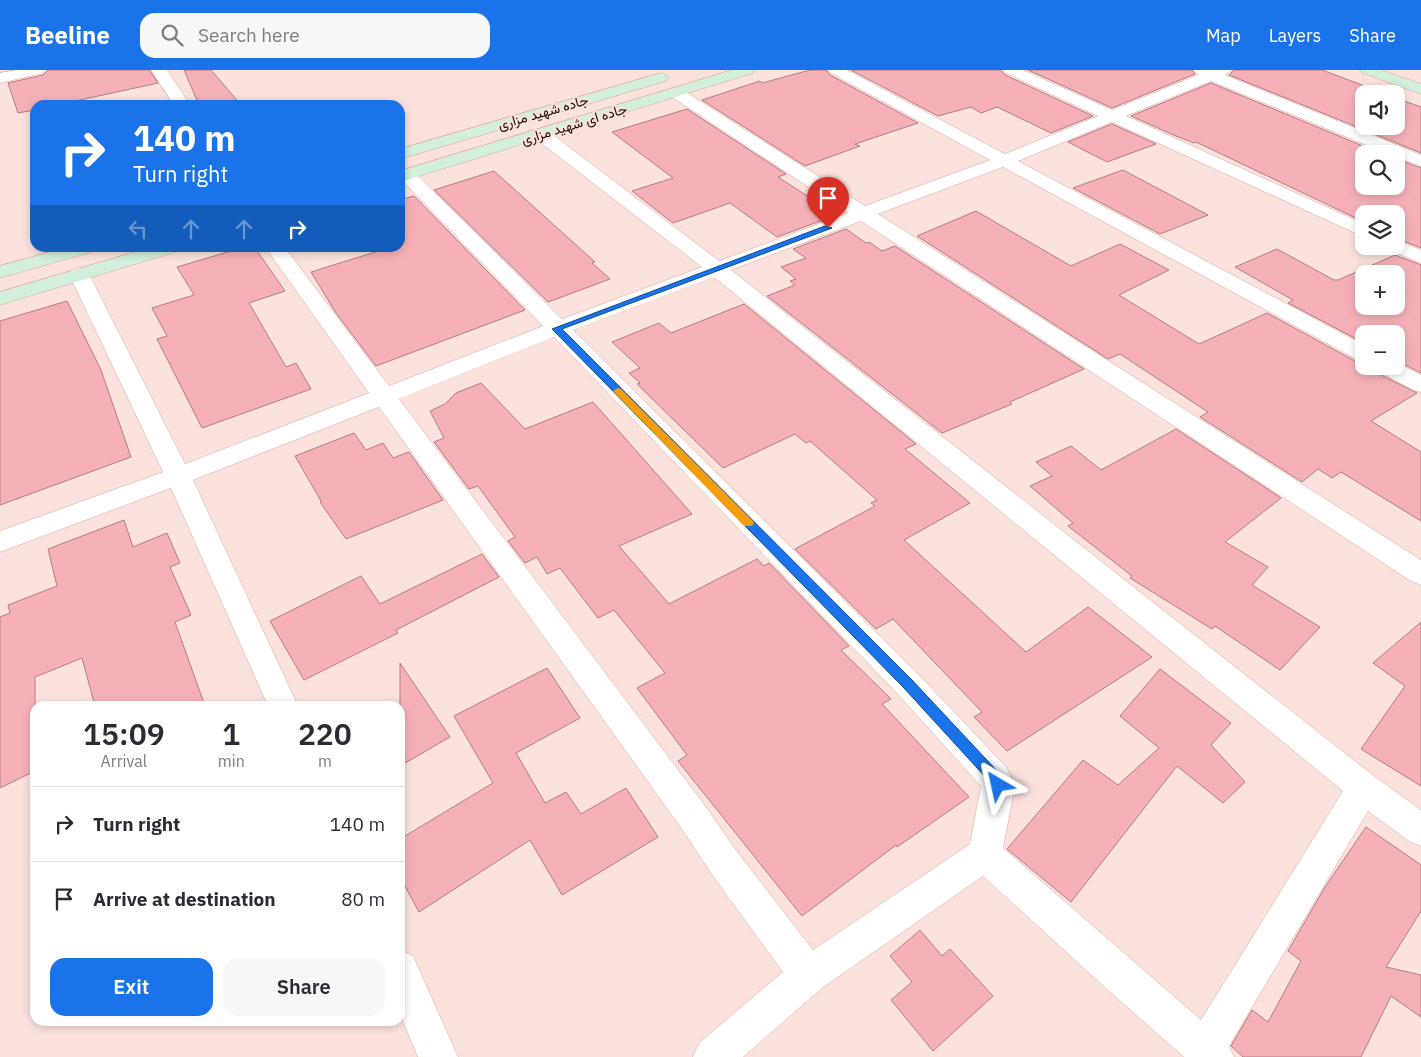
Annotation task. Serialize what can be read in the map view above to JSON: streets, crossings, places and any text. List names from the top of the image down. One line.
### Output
{"streets":{"main road":["جاده شهید مزاری","جاده ای شهید مزاری"]},"page":{"header":"Beeline","search":"Search here","nav":["Map","Layers","Share"],"map_buttons":["+","−"],"turn":["140 m","Turn right"],"eta":["15:09","Arrival","1","min","220","m"],"list":[{"name":"Turn right","value":"140 m"},{"name":"Arrive at destination","value":"80 m"}],"buttons":["Exit","Share"]}}
